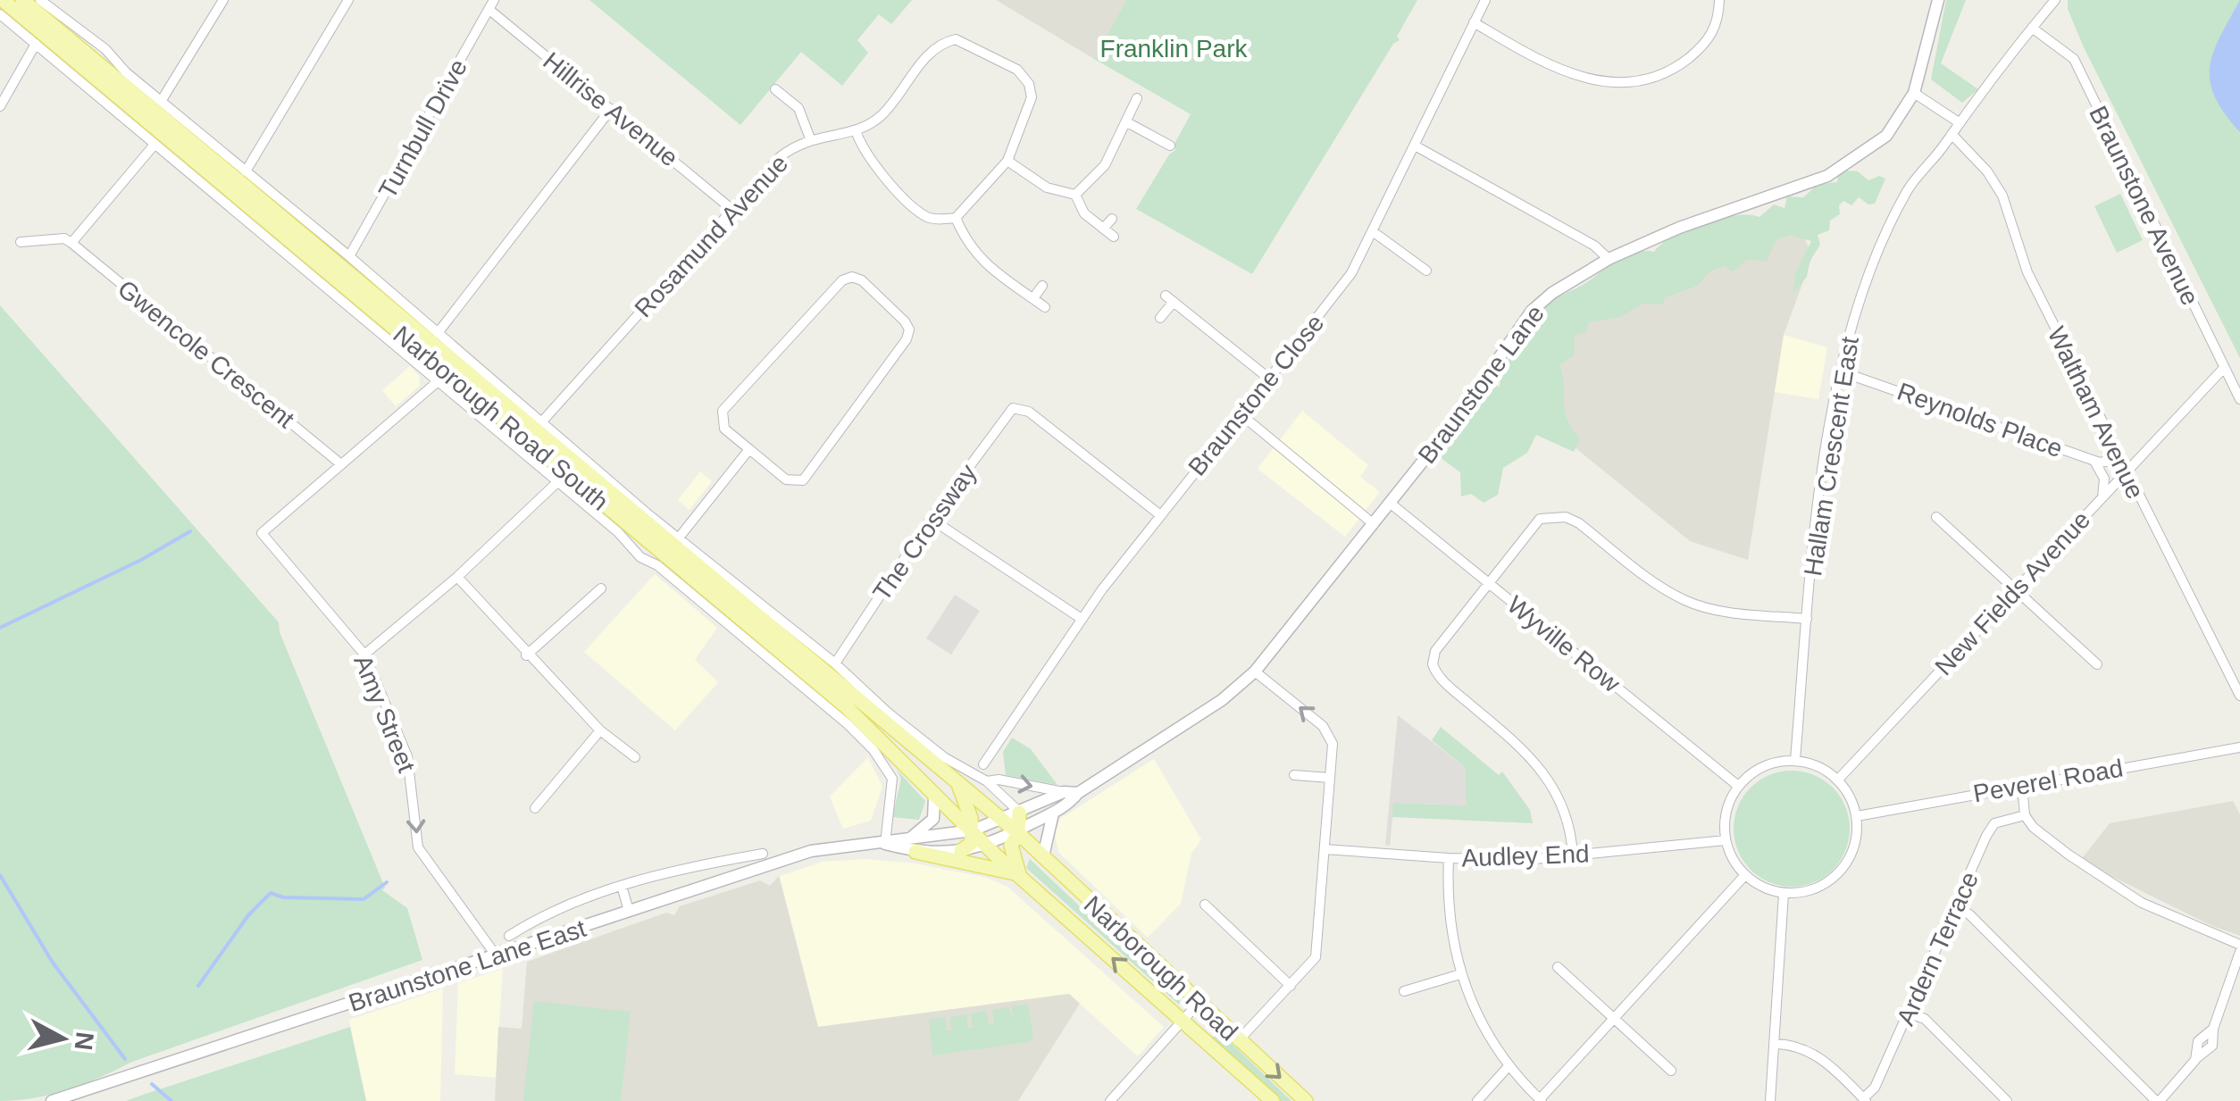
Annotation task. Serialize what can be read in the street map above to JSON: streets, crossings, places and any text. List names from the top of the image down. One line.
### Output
{"streets":{"main road":["Narborough Road South","Narborough Road"],"street":["Hillrise Avenue","Turnbull Drive","Braunstone Avenue","Rosamund Avenue","Gwencole Crescent","Braunstone Lane","Braunstone Close","Waltham Avenue","Reynolds Place","Hallam Crescent East","The Crossway","New Fields Avenue","Wyville Row","Amy Street","Peverel Road","Audley End","Ardern Terrace","Braunstone Lane East"]},"crossings":[["Hillrise Avenue","Turnbull Drive"],["Hillrise Avenue","Rosamund Avenue"],["Turnbull Drive","Narborough Road South"],["Braunstone Avenue","Hallam Crescent East"],["Braunstone Avenue","New Fields Avenue"],["Rosamund Avenue","Narborough Road South"],["Gwencole Crescent","Amy Street"],["Braunstone Lane","Narborough Road South"],["Braunstone Lane","Wyville Row"],["Braunstone Lane","Braunstone Lane East"],["Braunstone Lane","Narborough Road"],["Braunstone Close","The Crossway"],["Waltham Avenue","Reynolds Place"],["Waltham Avenue","Hallam Crescent East"],["Waltham Avenue","New Fields Avenue"],["Narborough Road South","The Crossway"],["Narborough Road South","Braunstone Lane East"],["Narborough Road South","Narborough Road"],["Reynolds Place","Hallam Crescent East"],["Hallam Crescent East","New Fields Avenue"],["Hallam Crescent East","Wyville Row"],["Hallam Crescent East","Peverel Road"],["Hallam Crescent East","Audley End"],["New Fields Avenue","Wyville Row"],["New Fields Avenue","Peverel Road"],["New Fields Avenue","Audley End"],["Wyville Row","Peverel Road"],["Wyville Row","Audley End"],["Amy Street","Braunstone Lane East"],["Peverel Road","Audley End"],["Braunstone Lane East","Narborough Road"]],"one_way":["Amy Street"],"parks":["Franklin Park"],"north":"right"}
